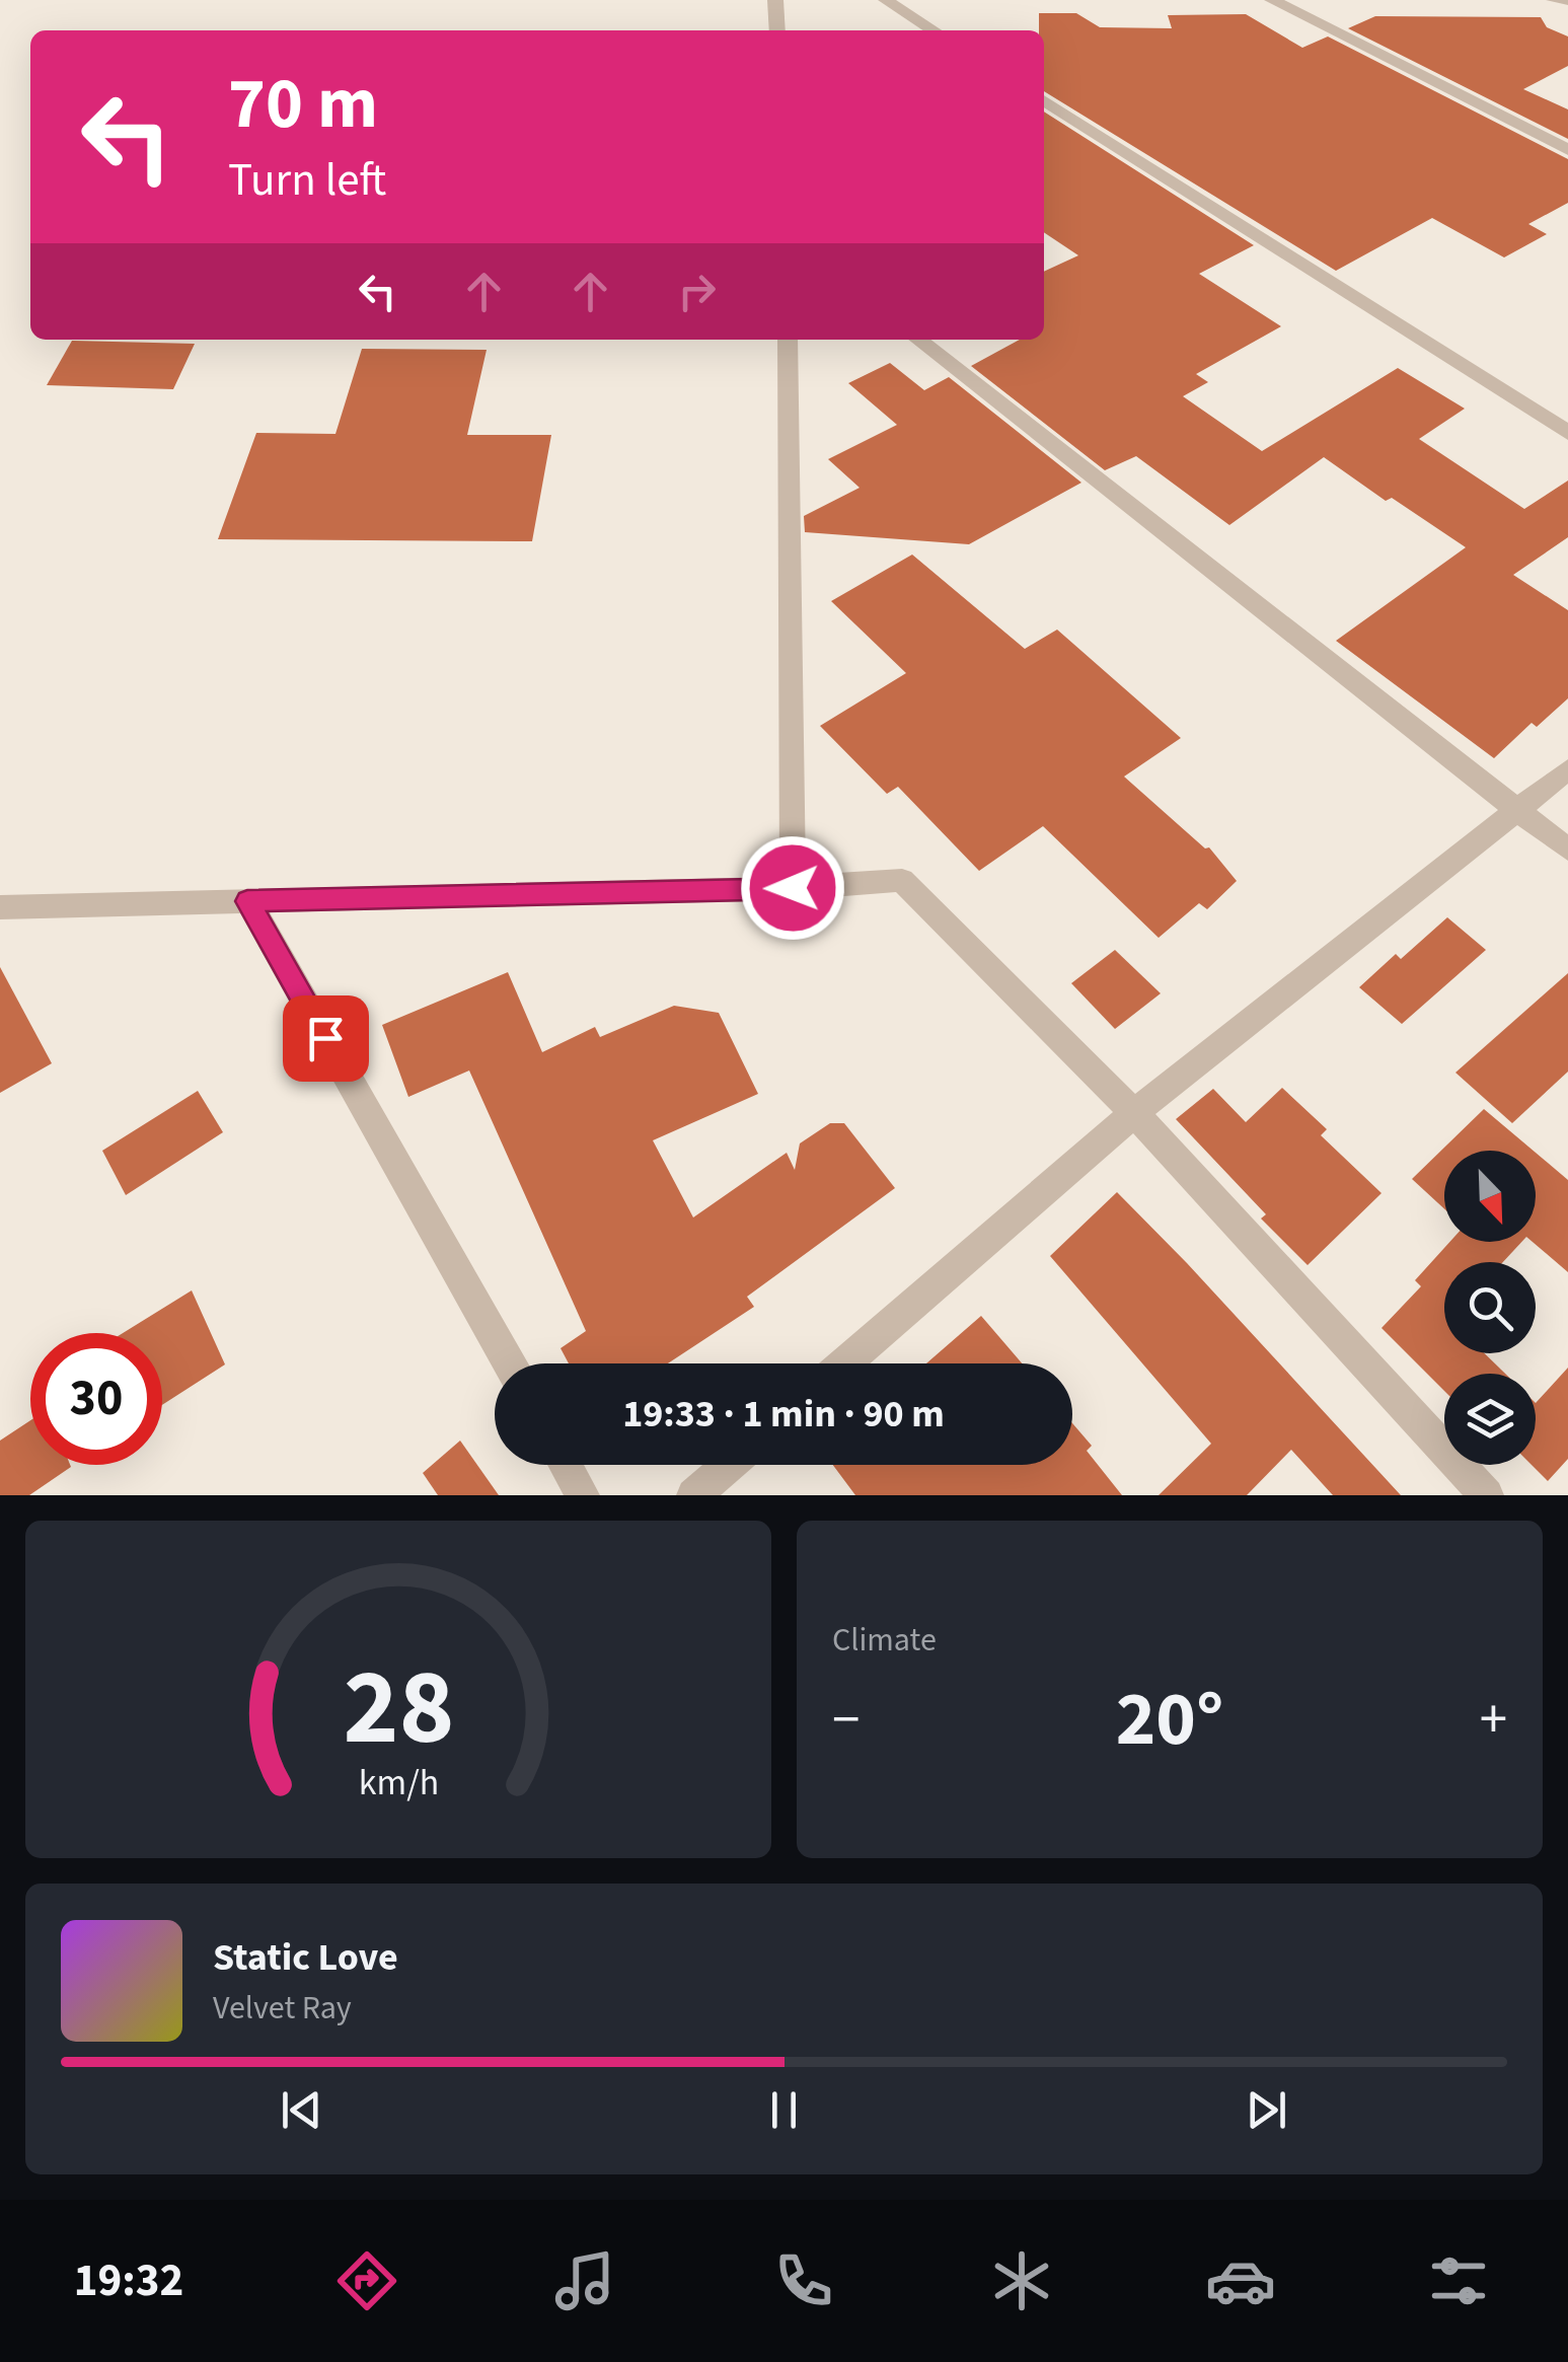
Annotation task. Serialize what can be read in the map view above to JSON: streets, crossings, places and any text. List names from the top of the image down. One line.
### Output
{"north":"bottom right","page":{"turn":["70 m","Turn left"],"limit":"30","trip":"19:33 · 1 min · 90 m","tile":"Climate","heat":["−","20°","+"],"song":["Static Love","Velvet Ray"],"tabs":"19:32","gauge":["28","km/h"]}}
